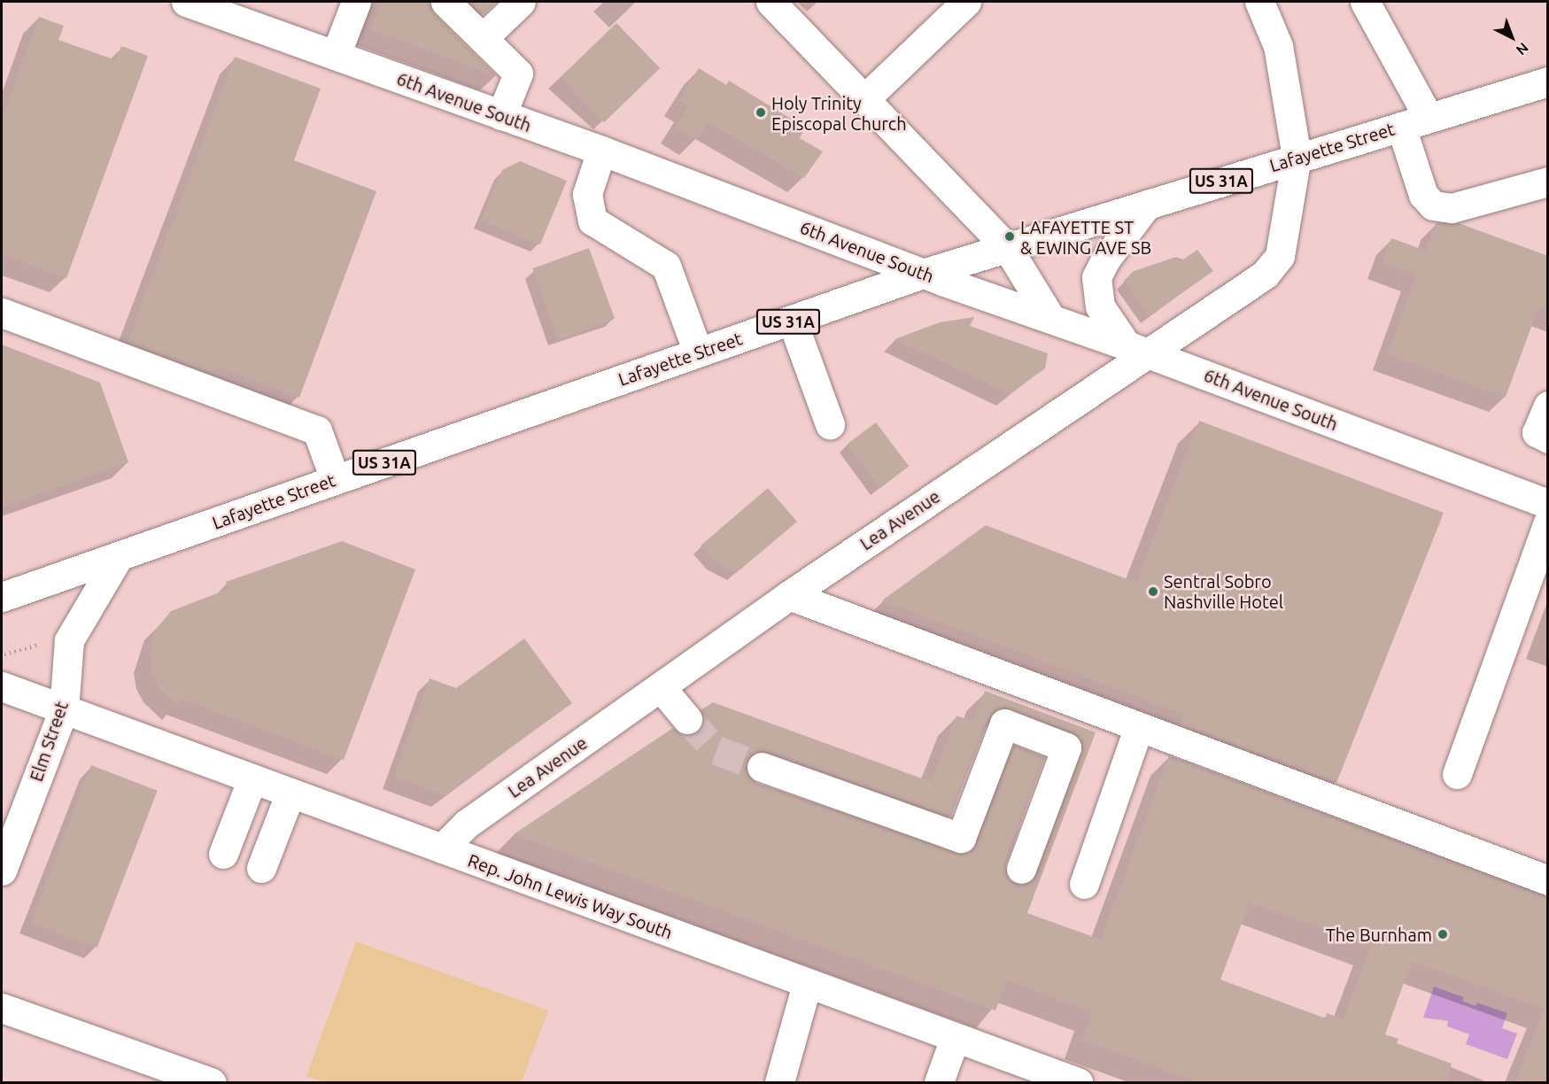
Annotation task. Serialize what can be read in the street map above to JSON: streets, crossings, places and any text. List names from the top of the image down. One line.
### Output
{"streets":{"street":["6th Avenue South","Lafayette Street","US 31A","Lea Avenue","Elm Street","Rep. John Lewis Way South"]},"crossings":[["6th Avenue South","Lafayette Street"],["6th Avenue South","Lea Avenue"],["Lafayette Street","Lea Avenue"],["Lafayette Street","Elm Street"],["Lea Avenue","Rep. John Lewis Way South"],["Elm Street","Rep. John Lewis Way South"]],"places":["Holy Trinity Episcopal Church","LAFAYETTE ST & EWING AVE SB","Sentral Sobro Nashville Hotel","The Burnham"],"north":"bottom right"}
